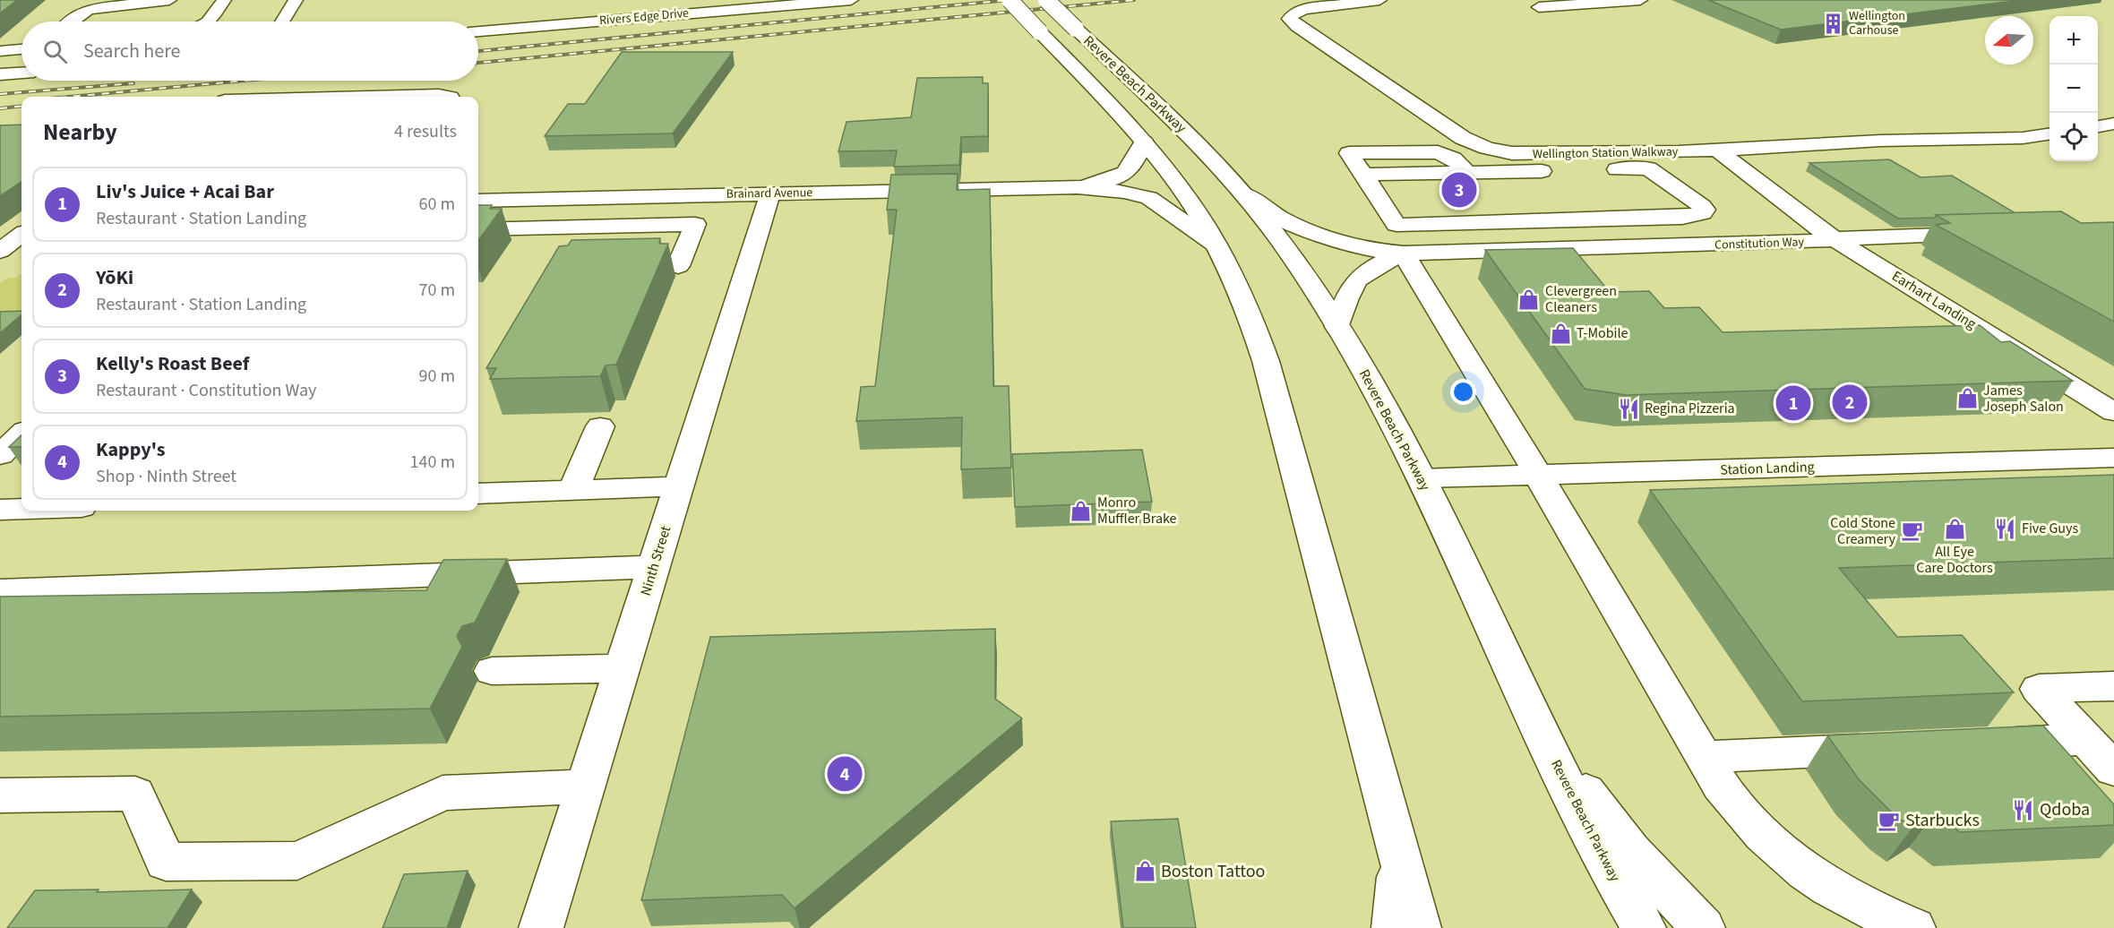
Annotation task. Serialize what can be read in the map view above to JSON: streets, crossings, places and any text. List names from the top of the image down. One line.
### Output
{"streets":{"main road":["Rivers Edge Drive","Revere Beach Parkway","Wellington Station Walkway","Brainard Avenue","Constitution Way","Earhart Landing","Station Landing","Ninth Street"]},"crossings":[["Revere Beach Parkway","Brainard Avenue"],["Revere Beach Parkway","Constitution Way"],["Revere Beach Parkway","Station Landing"],["Wellington Station Walkway","Earhart Landing"],["Brainard Avenue","Ninth Street"],["Constitution Way","Earhart Landing"]],"places":{"building":["Wellington Carhouse"],"shop":["Clevergreen Cleaners","T-Mobile","James Joseph Salon","Monro Muffler Brake","All Eye Care Doctors","Boston Tattoo"],"restaurant":["Regina Pizzeria","Five Guys","Qdoba"],"cafe":["Cold Stone Creamery","Starbucks"]},"north":"left","page":{"map_buttons":["+","−"],"search":"Search here","heading":["Nearby","4 results"],"list":[{"mark":"1","name":"Liv's Juice + Acai Bar","note":"Restaurant · Station Landing","value":"60 m"},{"mark":"2","name":"YōKi","note":"Restaurant · Station Landing","value":"70 m"},{"mark":"3","name":"Kelly's Roast Beef","note":"Restaurant · Constitution Way","value":"90 m"},{"mark":"4","name":"Kappy's","note":"Shop · Ninth Street","value":"140 m"}],"pins":["3","2","1","4"]}}
